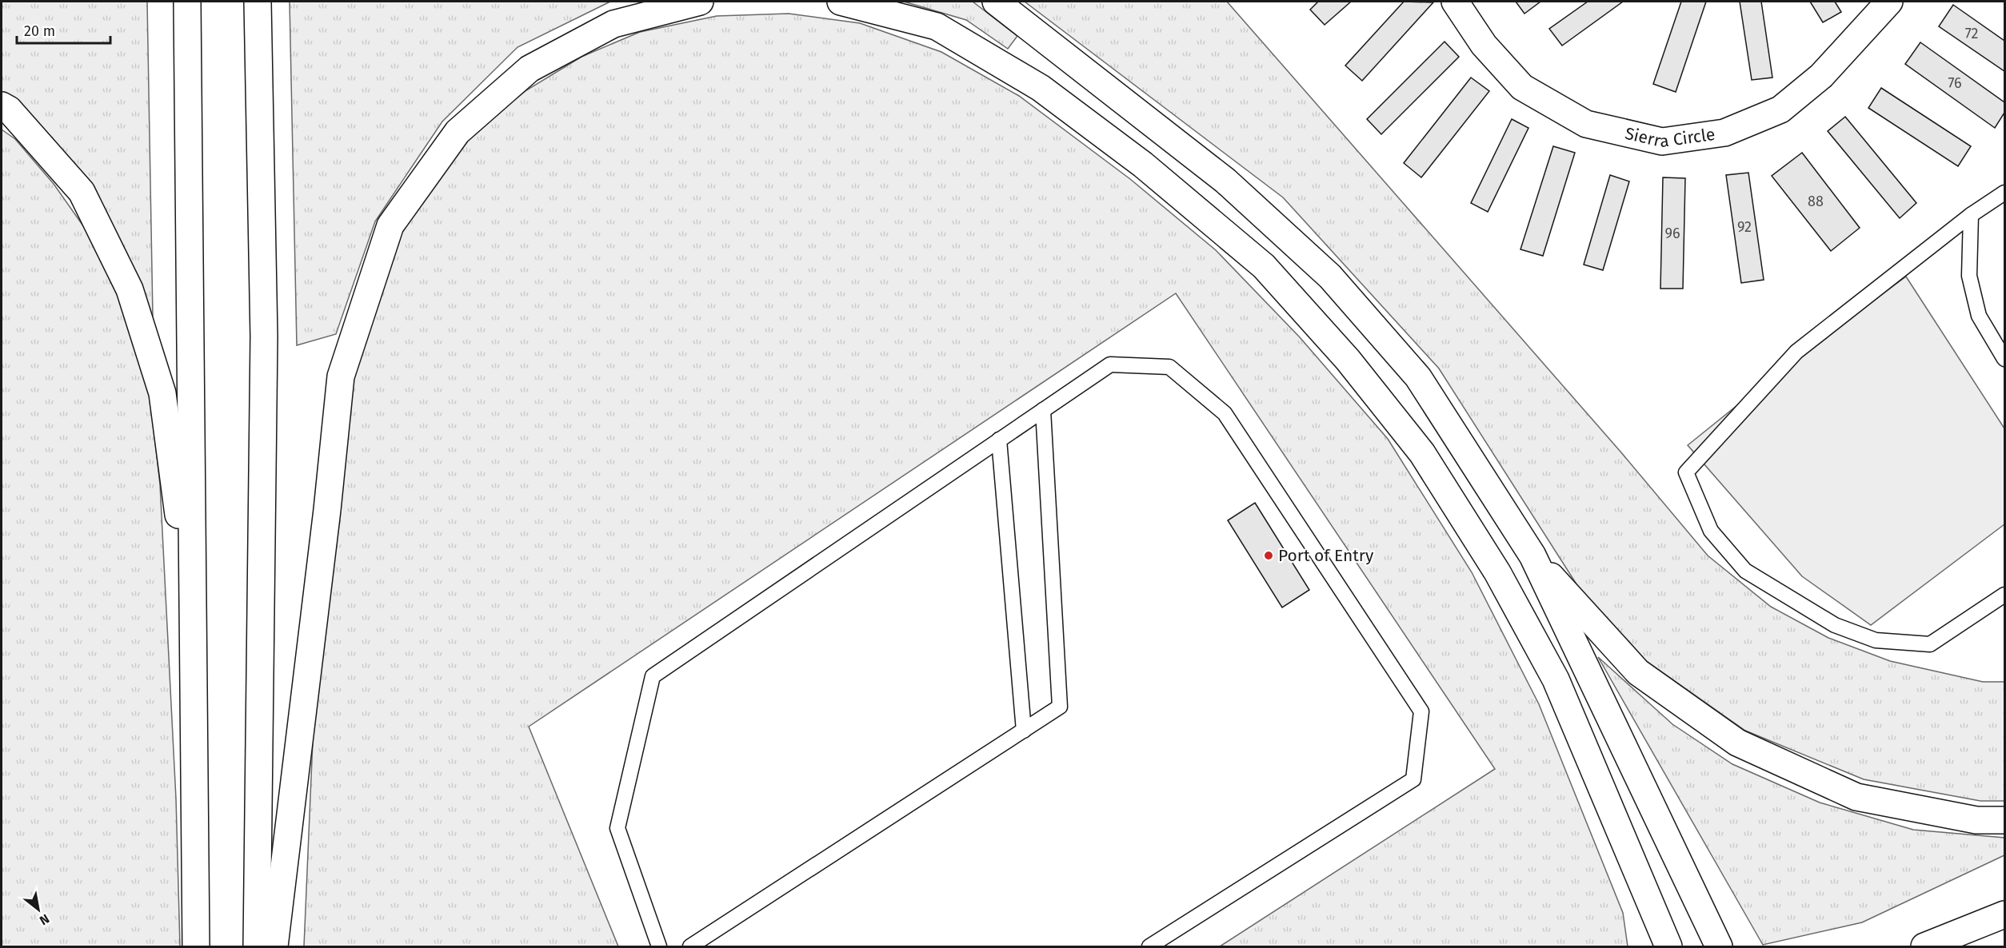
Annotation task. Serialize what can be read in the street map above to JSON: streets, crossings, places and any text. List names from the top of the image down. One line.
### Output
{"streets":{"main road":["Sierra Circle"]},"places":["Port of Entry"],"house_numbers":["72","76","88","92","96"],"scale_bar":"20 m","north":"bottom right"}
